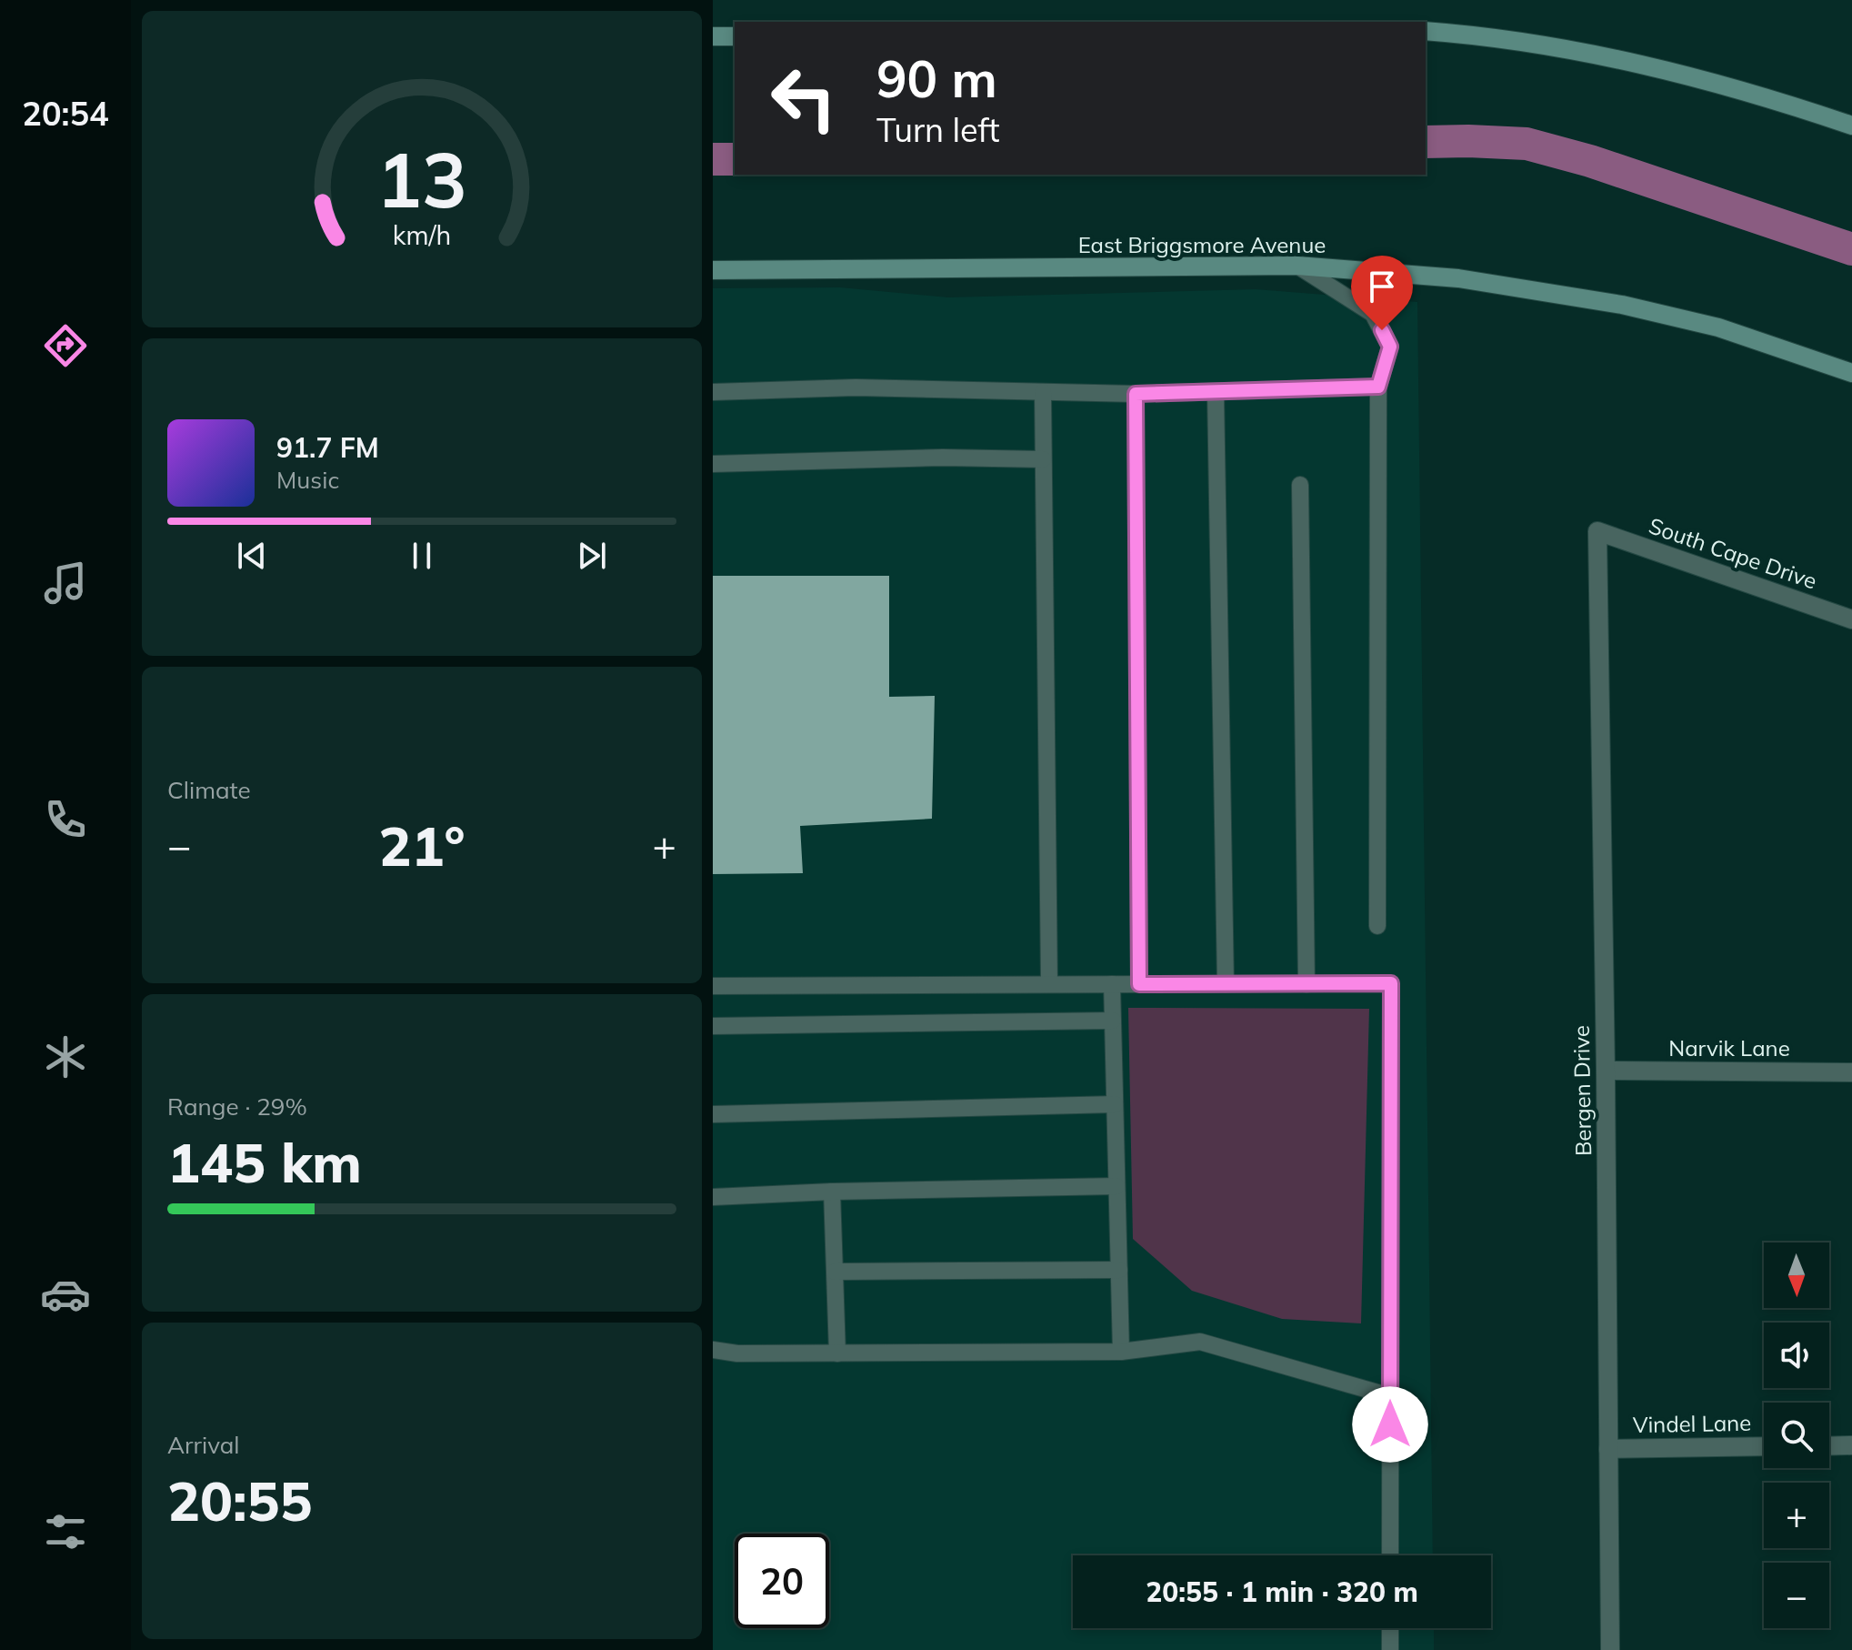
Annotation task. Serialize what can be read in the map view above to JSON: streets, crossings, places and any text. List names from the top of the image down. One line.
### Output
{"streets":{"main road":["East Briggsmore Avenue"],"street":["South Cape Drive","Narvik Lane","Bergen Drive","Vindel Lane"]},"crossings":[["South Cape Drive","Bergen Drive"],["Narvik Lane","Bergen Drive"],["Bergen Drive","Vindel Lane"]],"north":"bottom","page":{"tabs":"20:54","turn":["90 m","Turn left"],"song":["91.7 FM","Music"],"tile":["Climate",["Range · 29%","145 km"],["Arrival","20:55"]],"heat":["−","21°","+"],"map_buttons":["+","−"],"limit":"20","trip":"20:55 · 1 min · 320 m","gauge":["13","km/h"]}}
